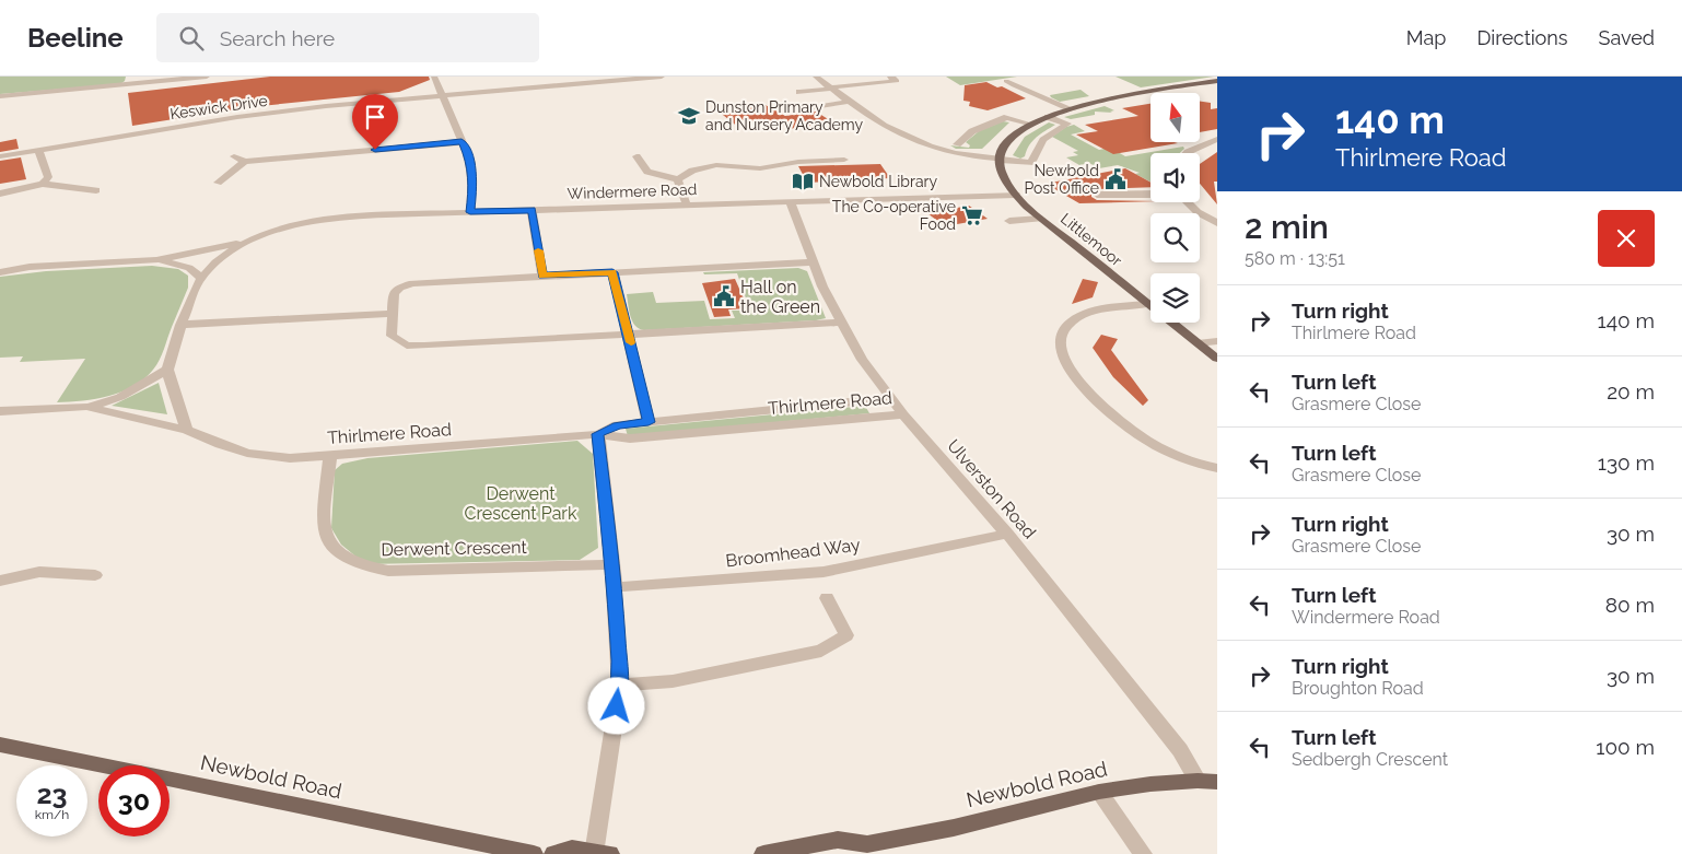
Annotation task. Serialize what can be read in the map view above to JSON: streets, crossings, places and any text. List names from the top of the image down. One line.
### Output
{"streets":{"main road":["Littlemoor","Newbold Road"],"street":["Keswick Drive","Windermere Road","Thirlmere Road","Ulverston Road","Derwent Crescent","Broomhead Way"]},"crossings":[["Windermere Road","Littlemoor"],["Windermere Road","Ulverston Road"],["Thirlmere Road","Ulverston Road"],["Thirlmere Road","Derwent Crescent"],["Ulverston Road","Broomhead Way"],["Ulverston Road","Newbold Road"]],"parks":["Derwent Crescent Park"],"places":{"school or university":["Dunston Primary and Nursery Academy"],"public building":["Newbold Post Office","Hall on the Green"],"library":["Newbold Library"],"supermarket":["The Co-operative Food"]},"north":"top","page":{"header":"Beeline","search":"Search here","nav":["Map","Directions","Saved"],"turn":["140 m","Thirlmere Road"],"heading":["2 min","580 m · 13:51"],"list":[{"name":"Turn right","note":"Thirlmere Road","value":"140 m"},{"name":"Turn left","note":"Grasmere Close","value":"20 m"},{"name":"Turn left","note":"Grasmere Close","value":"130 m"},{"name":"Turn right","note":"Grasmere Close","value":"30 m"},{"name":"Turn left","note":"Windermere Road","value":"80 m"},{"name":"Turn right","note":"Broughton Road","value":"30 m"},{"name":"Turn left","note":"Sedbergh Crescent","value":"100 m"}],"speed":"23 km/h","limit":"30"}}
